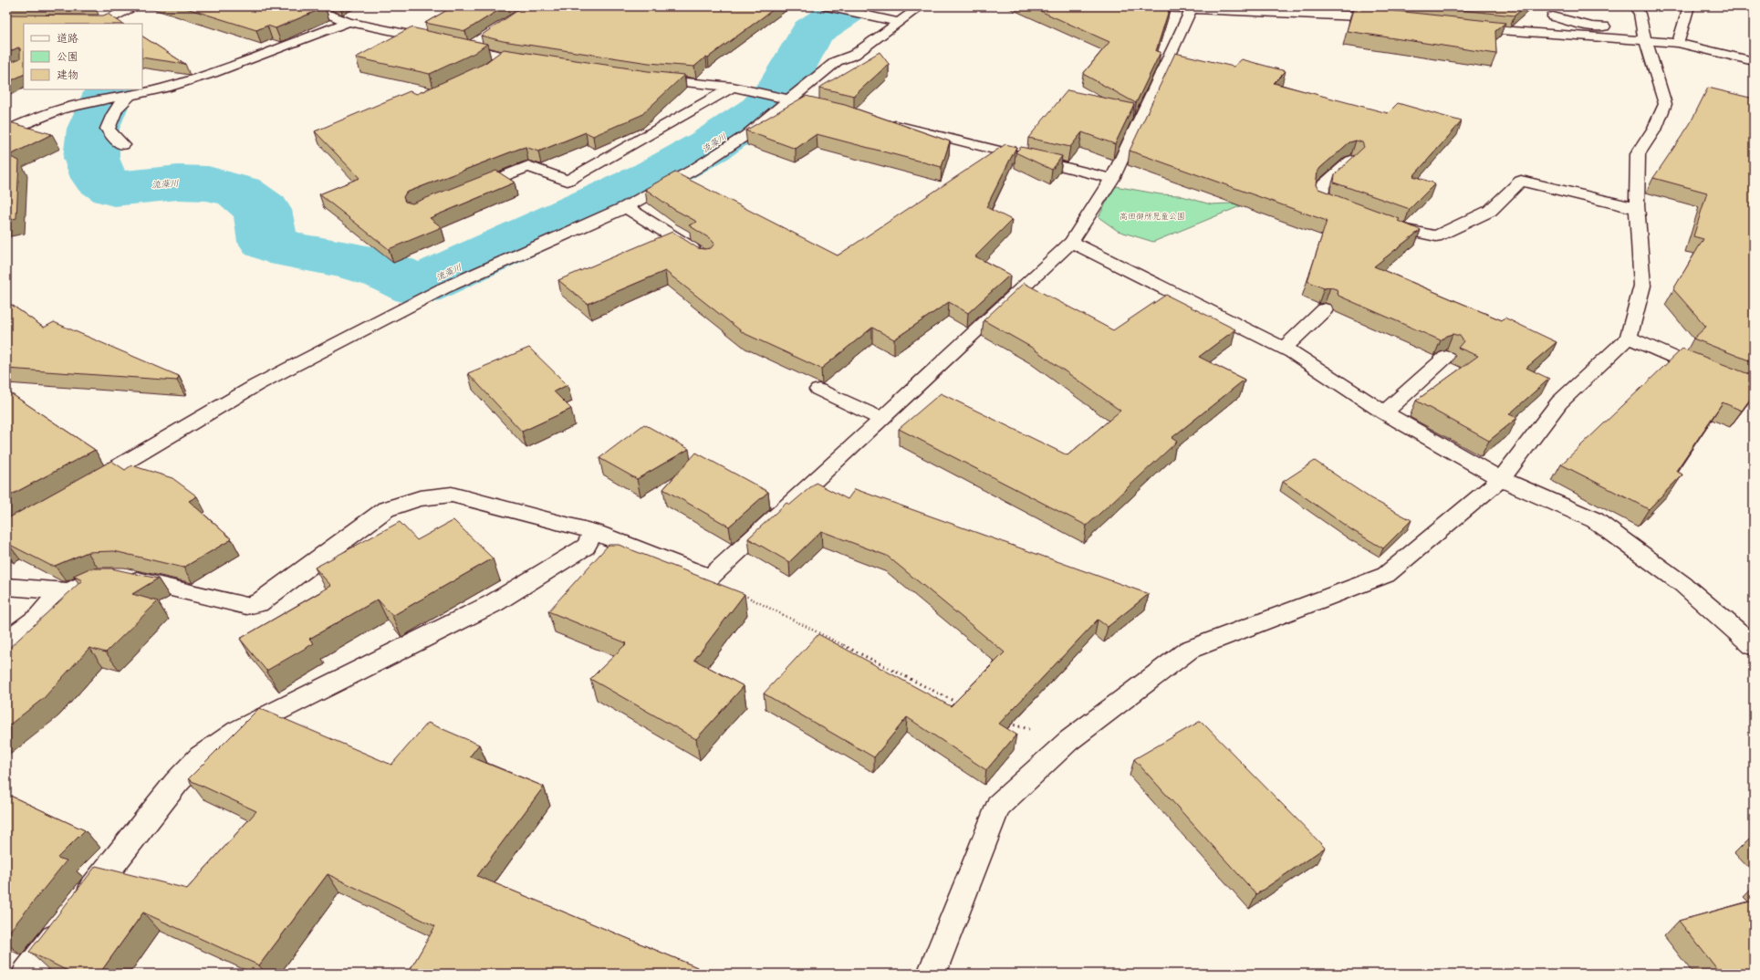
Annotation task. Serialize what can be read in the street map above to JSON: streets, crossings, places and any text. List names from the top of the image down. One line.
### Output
{"water":["流藻川"],"parks":["高田御所児童公園"],"legend":["道路","公園","建物"]}
